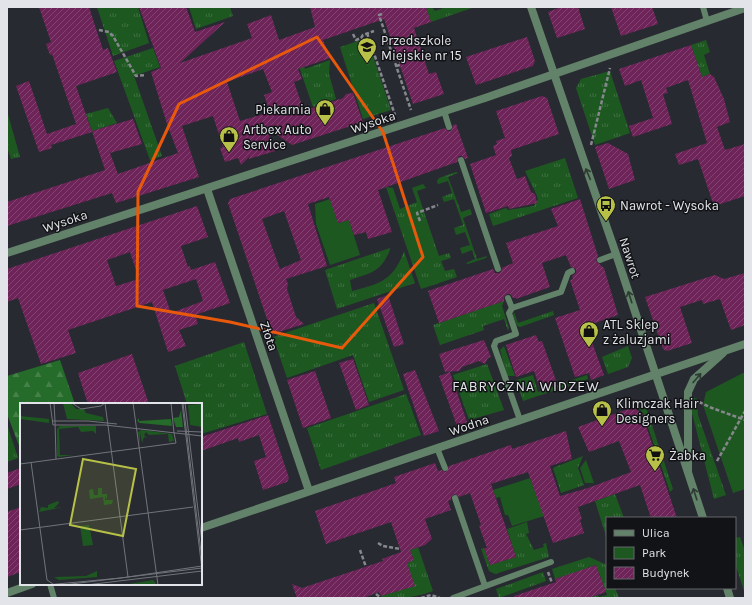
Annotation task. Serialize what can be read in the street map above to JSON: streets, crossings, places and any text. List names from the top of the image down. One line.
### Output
{"streets":{"street":["Wysoka","Nawrot","Złota","Wodna"]},"crossings":[["Wysoka","Nawrot"],["Wysoka","Złota"],["Nawrot","Wodna"],["Złota","Wodna"]],"one_way":["Nawrot"],"districts":["FABRYCZNA WIDZEW"],"places":{"school or university":["Przedszkole Miejskie nr 15"],"shop":["Piekarnia","Artbex Auto Service","ATL Sklep z żaluzjami","Klimczak Hair Designers"],"bus stop":["Nawrot - Wysoka"],"supermarket":["Żabka"]},"legend":["Ulica","Park","Budynek"]}
